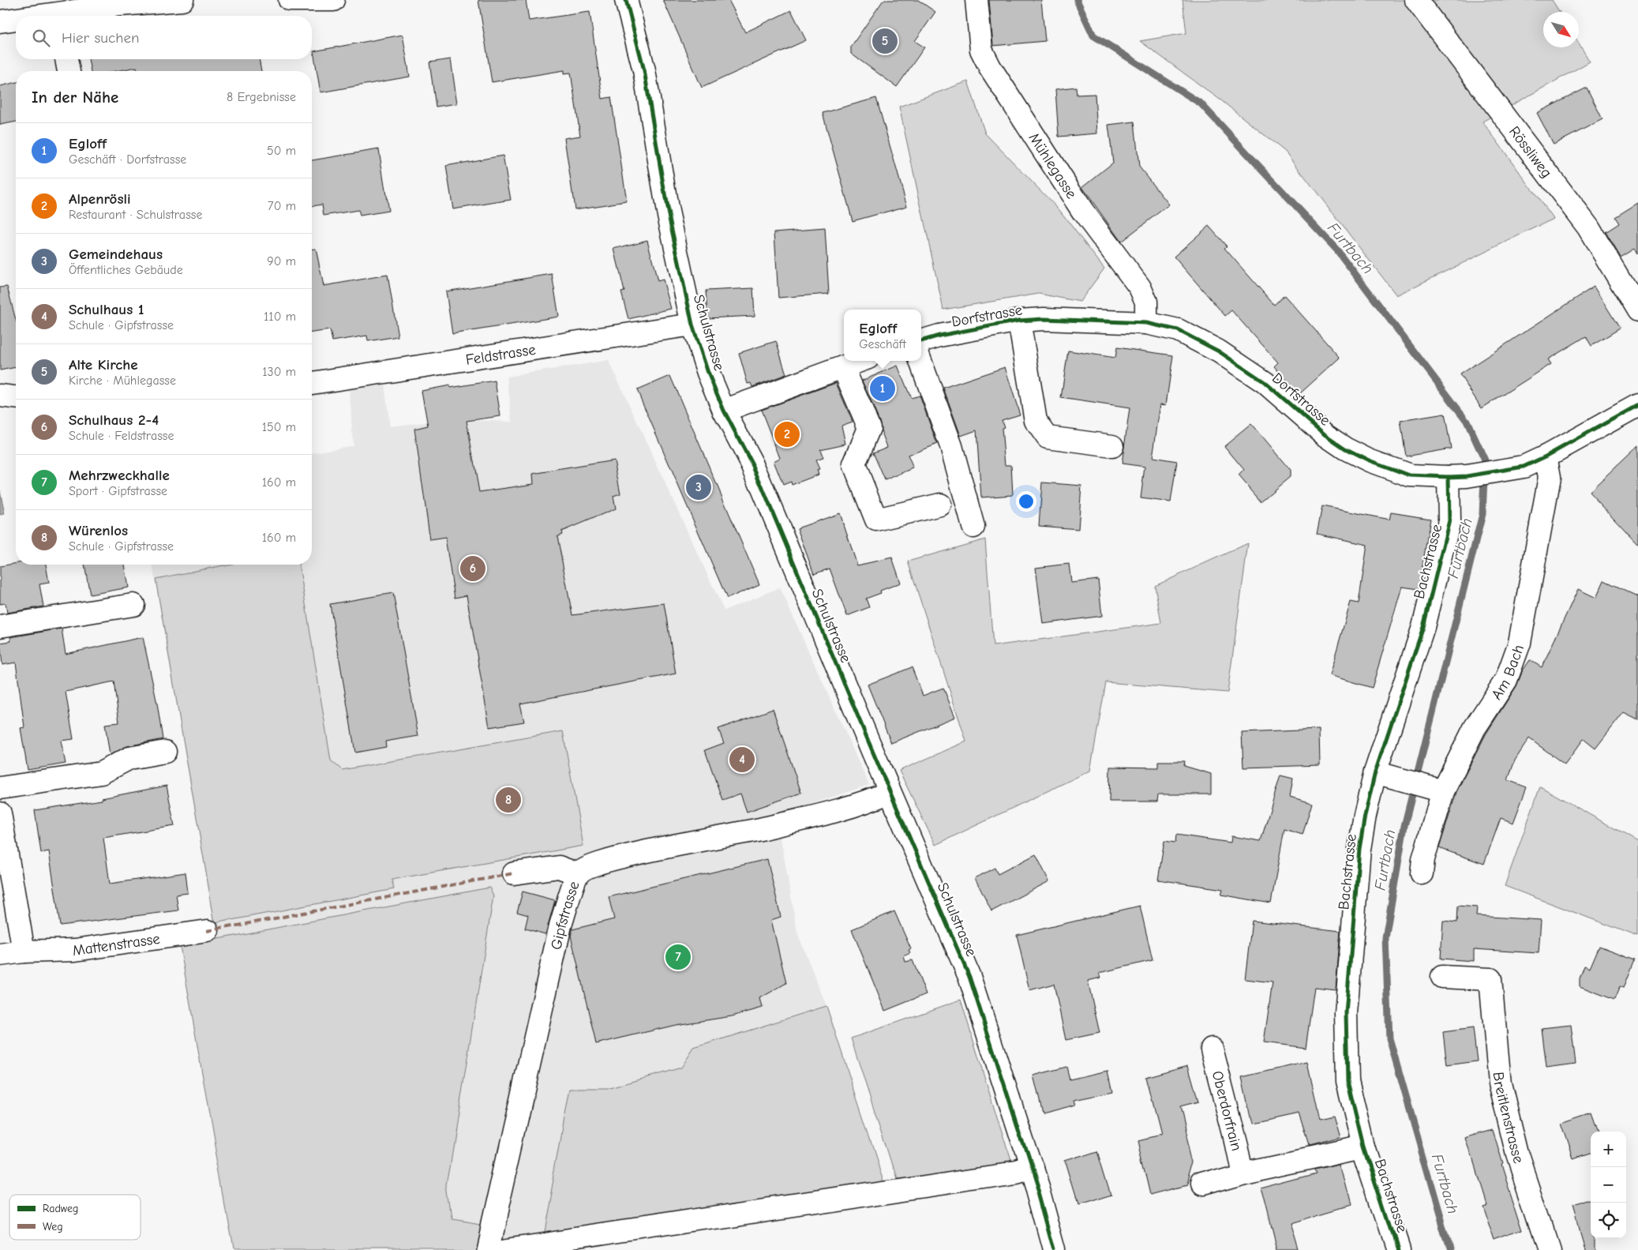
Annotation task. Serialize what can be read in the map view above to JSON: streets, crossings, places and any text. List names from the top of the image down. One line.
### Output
{"streets":{"street":["Rössliweg","Mühlegasse","Dorfstrasse","Schulstrasse","Feldstrasse","Bachstrasse","Am Bach","Gipfstrasse","Mattenstrasse","Oberdorfrain","Breitlenstrasse"]},"crossings":[["Mühlegasse","Dorfstrasse"],["Dorfstrasse","Bachstrasse"],["Dorfstrasse","Am Bach"],["Schulstrasse","Feldstrasse"],["Schulstrasse","Gipfstrasse"]],"water":["Furtbach"],"legend":["Radweg","Weg"],"north":"bottom right","page":{"search":"Hier suchen","pins":["5","1","2","3","6","4","8","7"],"heading":["In der Nähe","8 Ergebnisse"],"list":[{"mark":"1","name":"Egloff","note":"Geschäft · Dorfstrasse","value":"50 m"},{"mark":"2","name":"Alpenrösli","note":"Restaurant · Schulstrasse","value":"70 m"},{"mark":"3","name":"Gemeindehaus","note":"Öffentliches Gebäude","value":"90 m"},{"mark":"4","name":"Schulhaus 1","note":"Schule · Gipfstrasse","value":"110 m"},{"mark":"5","name":"Alte Kirche","note":"Kirche · Mühlegasse","value":"130 m"},{"mark":"6","name":"Schulhaus 2-4","note":"Schule · Feldstrasse","value":"150 m"},{"mark":"7","name":"Mehrzweckhalle","note":"Sport · Gipfstrasse","value":"160 m"},{"mark":"8","name":"Würenlos","note":"Schule · Gipfstrasse","value":"160 m"}],"popup":["Egloff","Geschäft"],"map_buttons":["+","−"]}}
